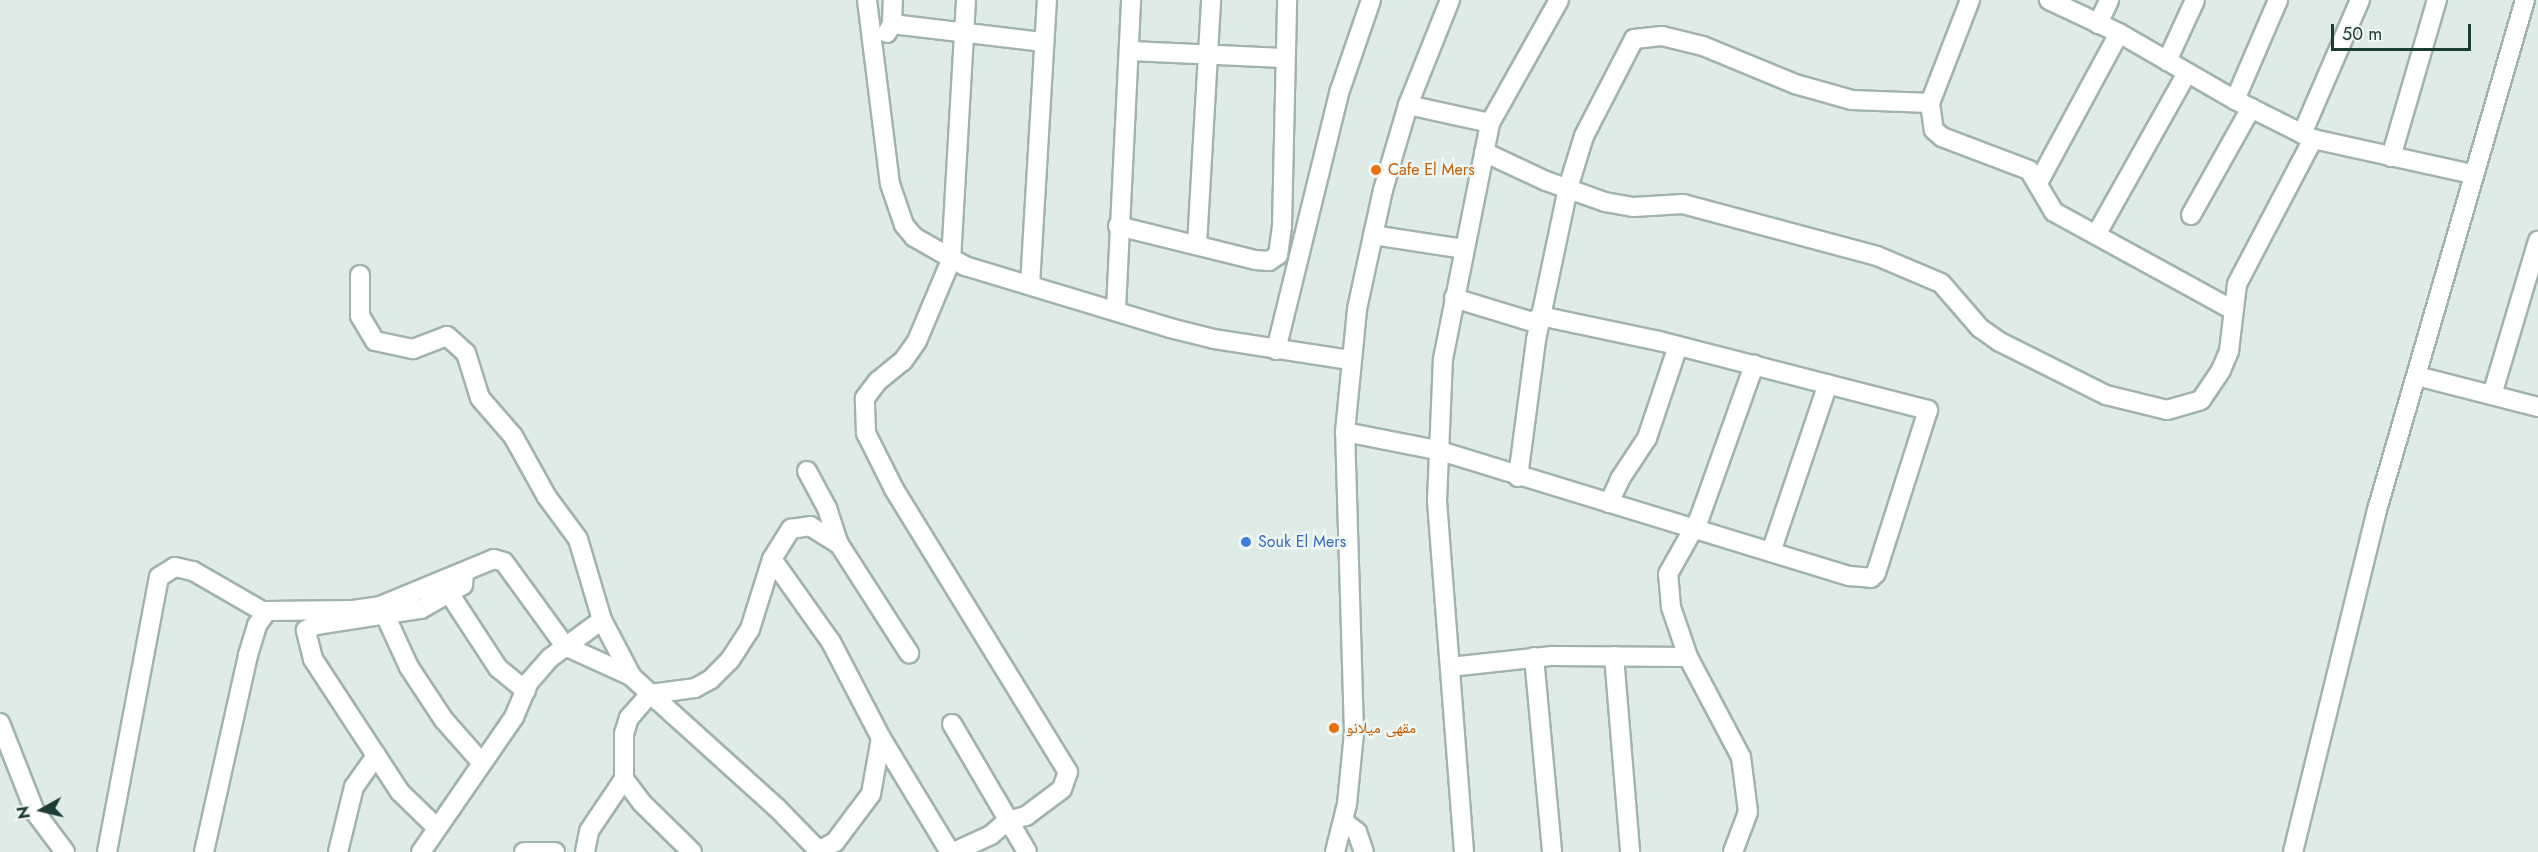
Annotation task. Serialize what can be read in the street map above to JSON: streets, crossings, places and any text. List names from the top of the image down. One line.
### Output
{"places":["Cafe El Mers","Souk El Mers","مقهى ميلانو"],"scale_bar":"50 m","north":"left"}
